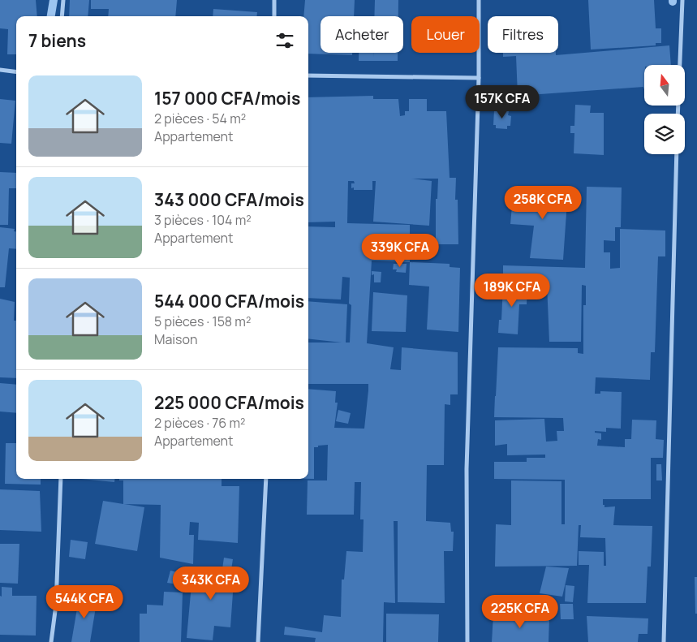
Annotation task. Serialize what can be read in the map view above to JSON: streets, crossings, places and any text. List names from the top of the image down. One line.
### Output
{"north":"top","page":{"chip":["Acheter","Louer","Filtres"],"heading":"7 biens","list":[{"name":"157 000 CFA/mois","note":"2 pièces · 54 m² · Appartement"},{"name":"343 000 CFA/mois","note":"3 pièces · 104 m² · Appartement"},{"name":"544 000 CFA/mois","note":"5 pièces · 158 m² · Maison"},{"name":"225 000 CFA/mois","note":"2 pièces · 76 m² · Appartement"}],"price":["157K CFA","258K CFA","339K CFA","189K CFA","343K CFA","544K CFA","225K CFA"]}}
